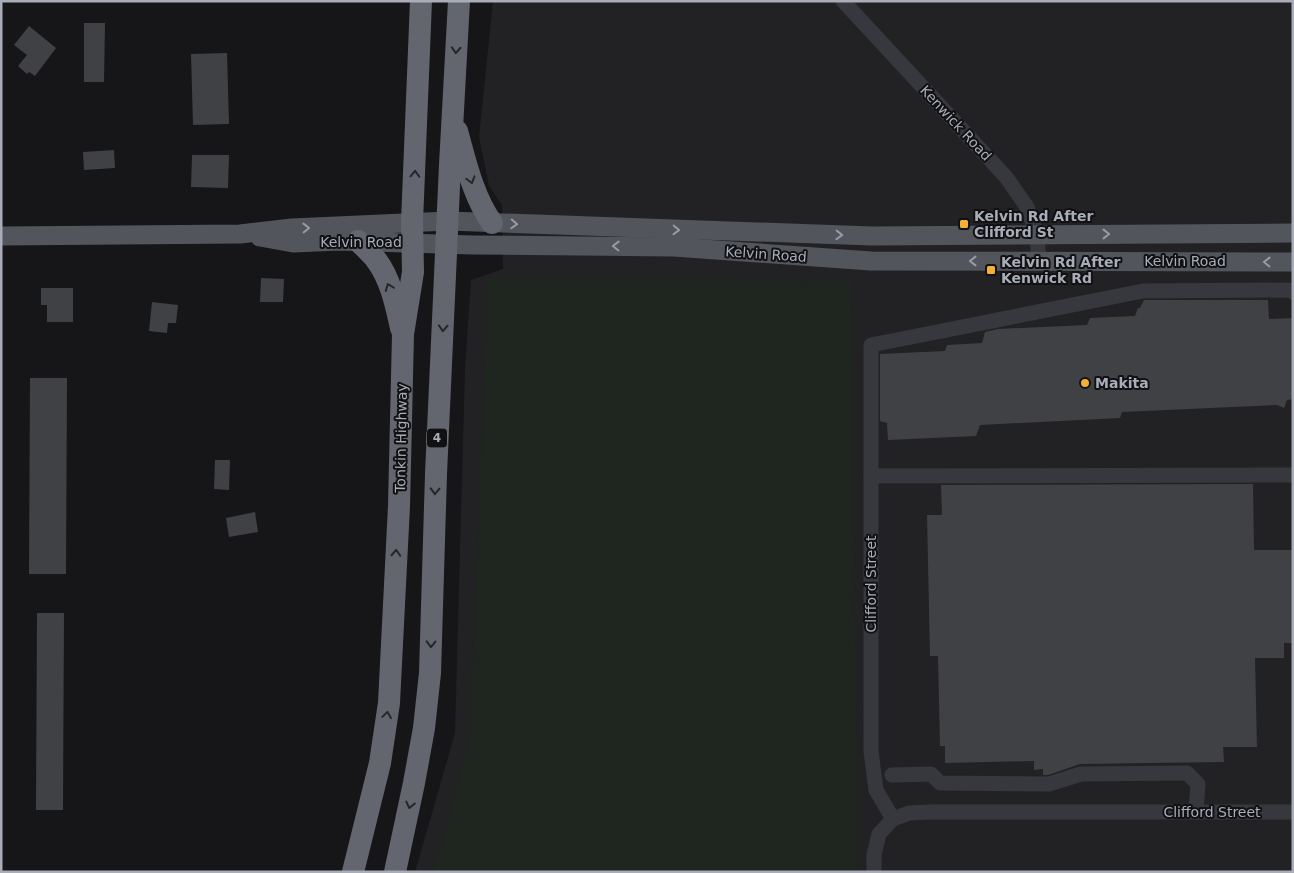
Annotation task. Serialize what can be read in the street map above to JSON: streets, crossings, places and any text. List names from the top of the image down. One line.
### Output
{"streets":{"highway":["Tonkin Highway","4"],"main road":["Kelvin Road"],"street":["Kenwick Road","Clifford Street"]},"crossings":[["Kenwick Road","Kelvin Road"],["Kelvin Road","Tonkin Highway"],["Kelvin Road","4"]],"places":{"transit":["Kelvin Rd After Clifford St","Kelvin Rd After Kenwick Rd"],"other":["Makita"]}}
